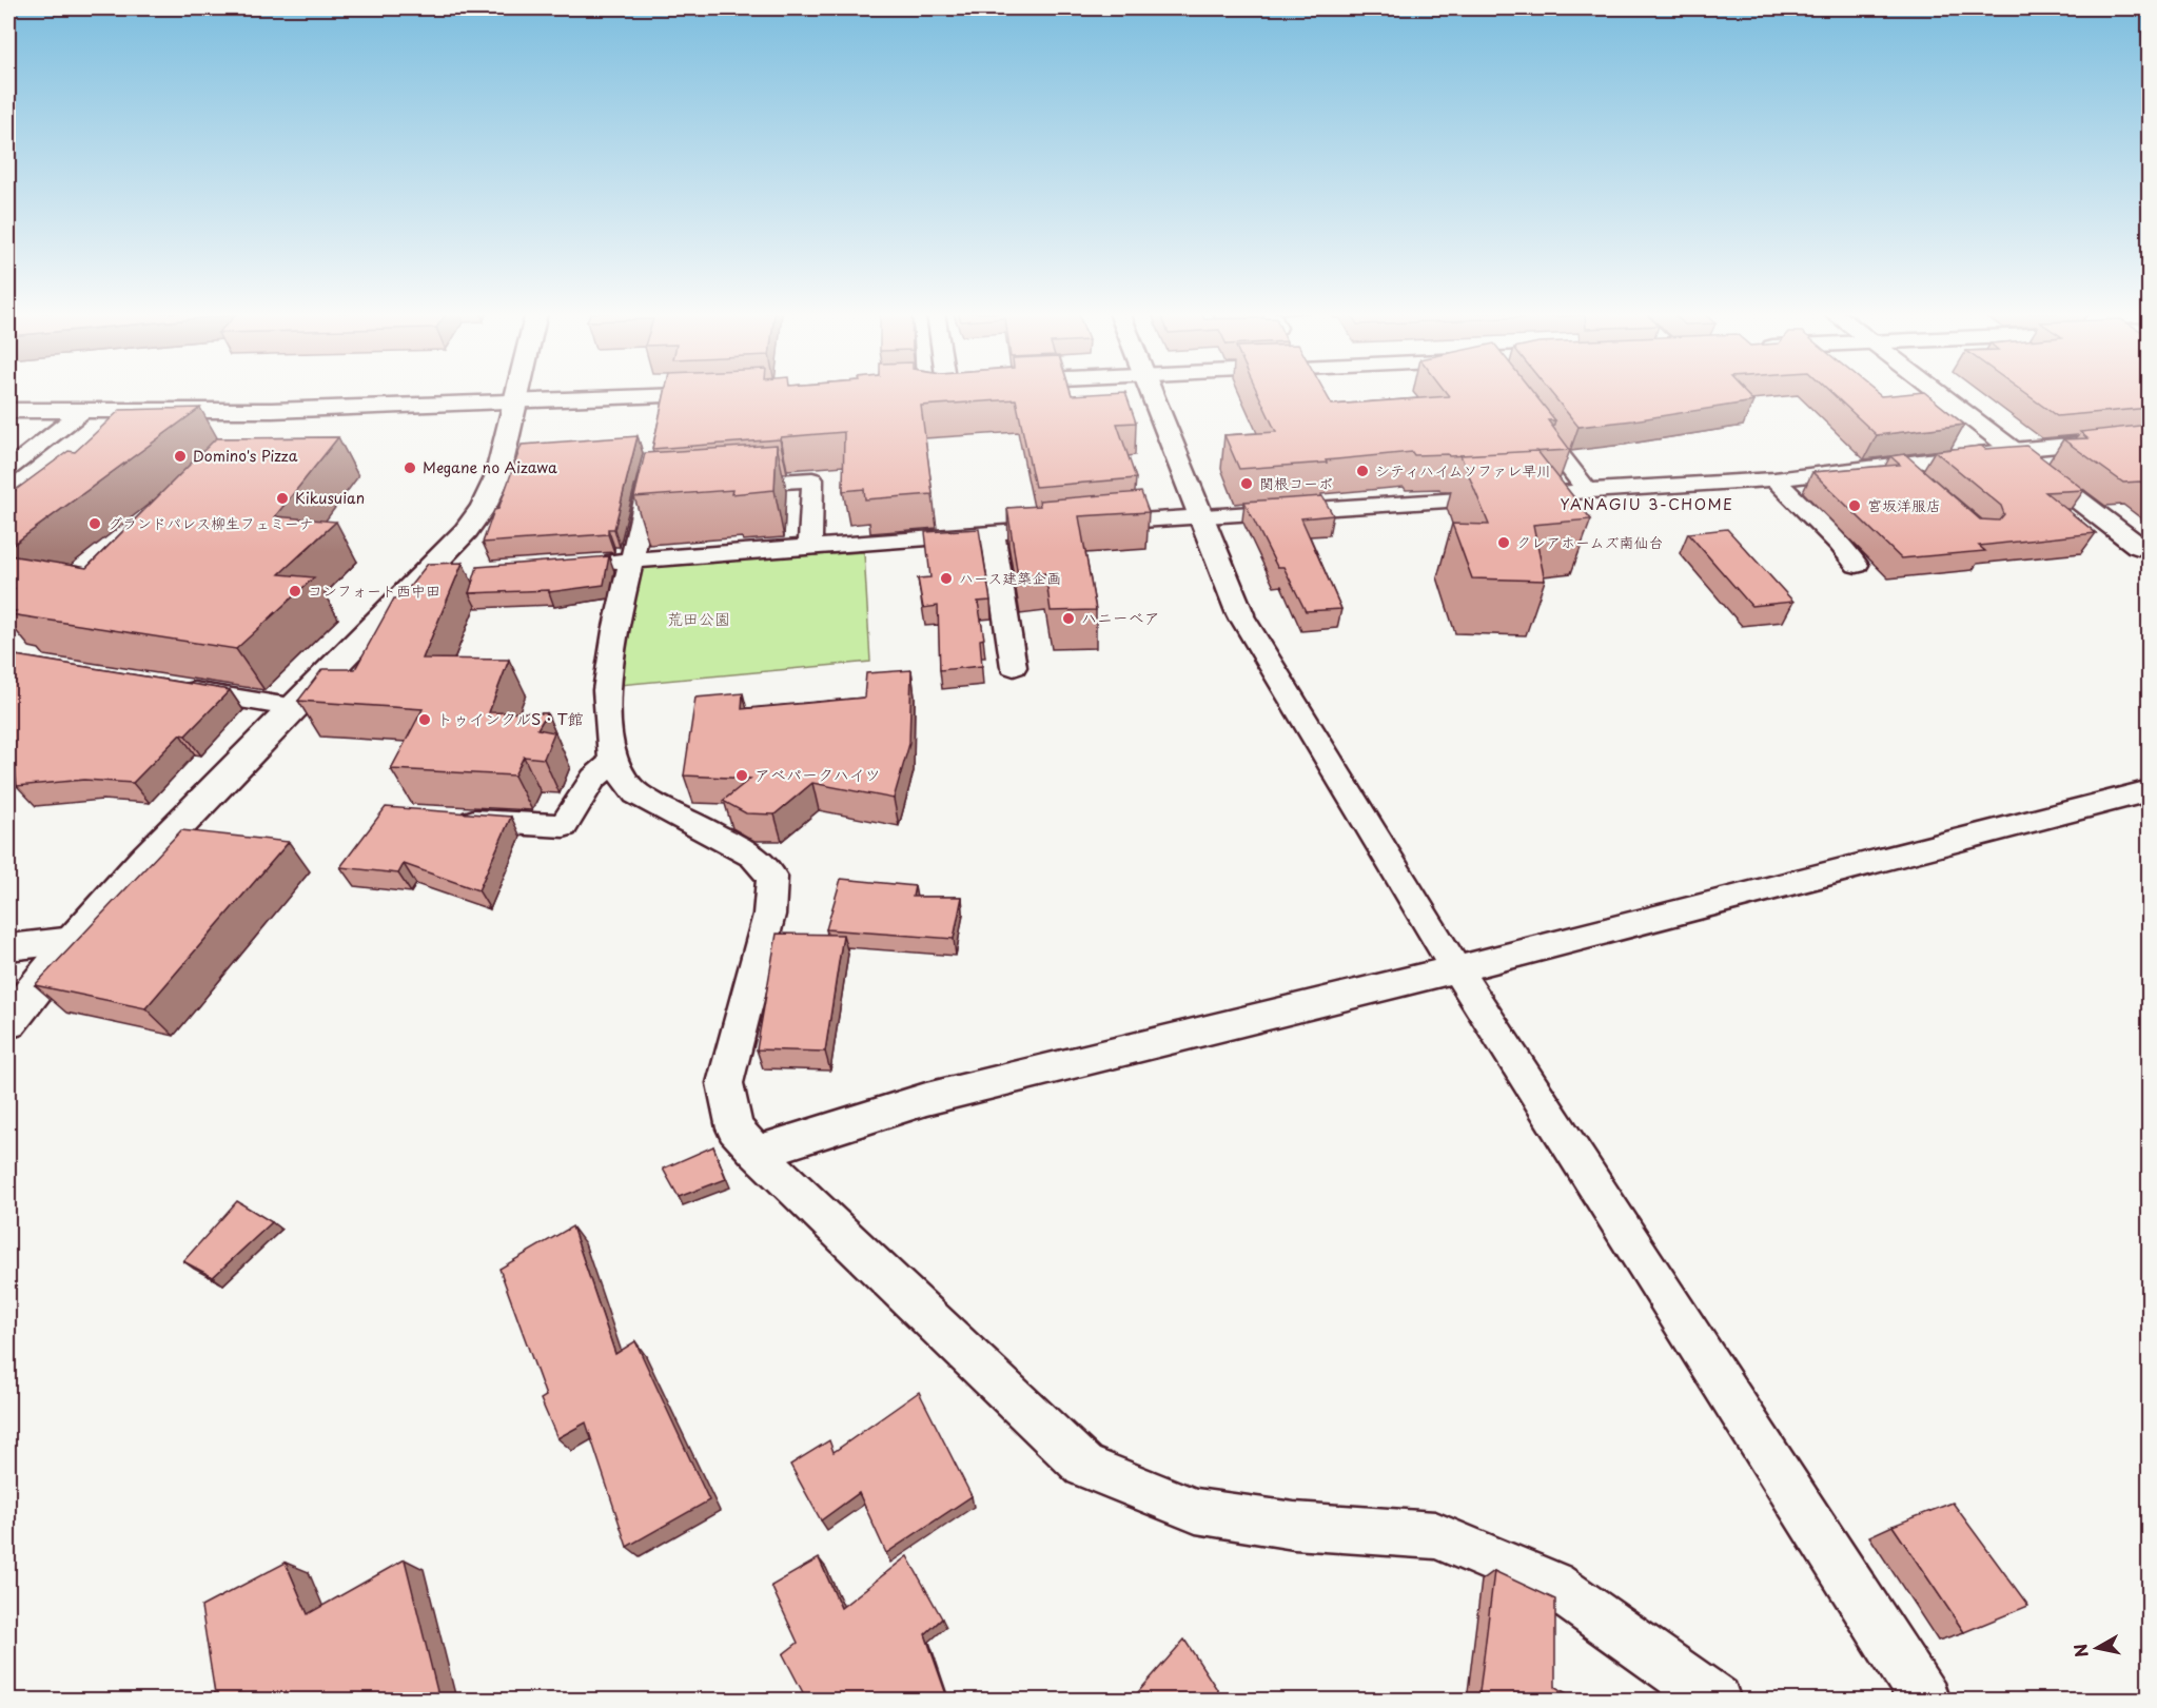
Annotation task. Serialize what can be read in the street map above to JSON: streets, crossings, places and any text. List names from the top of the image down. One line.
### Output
{"districts":["YANAGIU 3-CHOME"],"parks":["荒田公園"],"places":["Domino's Pizza","Megane no Aizawa","シティハイムソファレ早川","関根コーポ","Kikusuian","宮坂洋服店","グランドパレス柳生フェミーナ","クレアホームズ南仙台","ハース建築企画","コンフォート西中田","ハニーベア","トゥインクルS・T館","アベパークハイツ"],"north":"left"}
